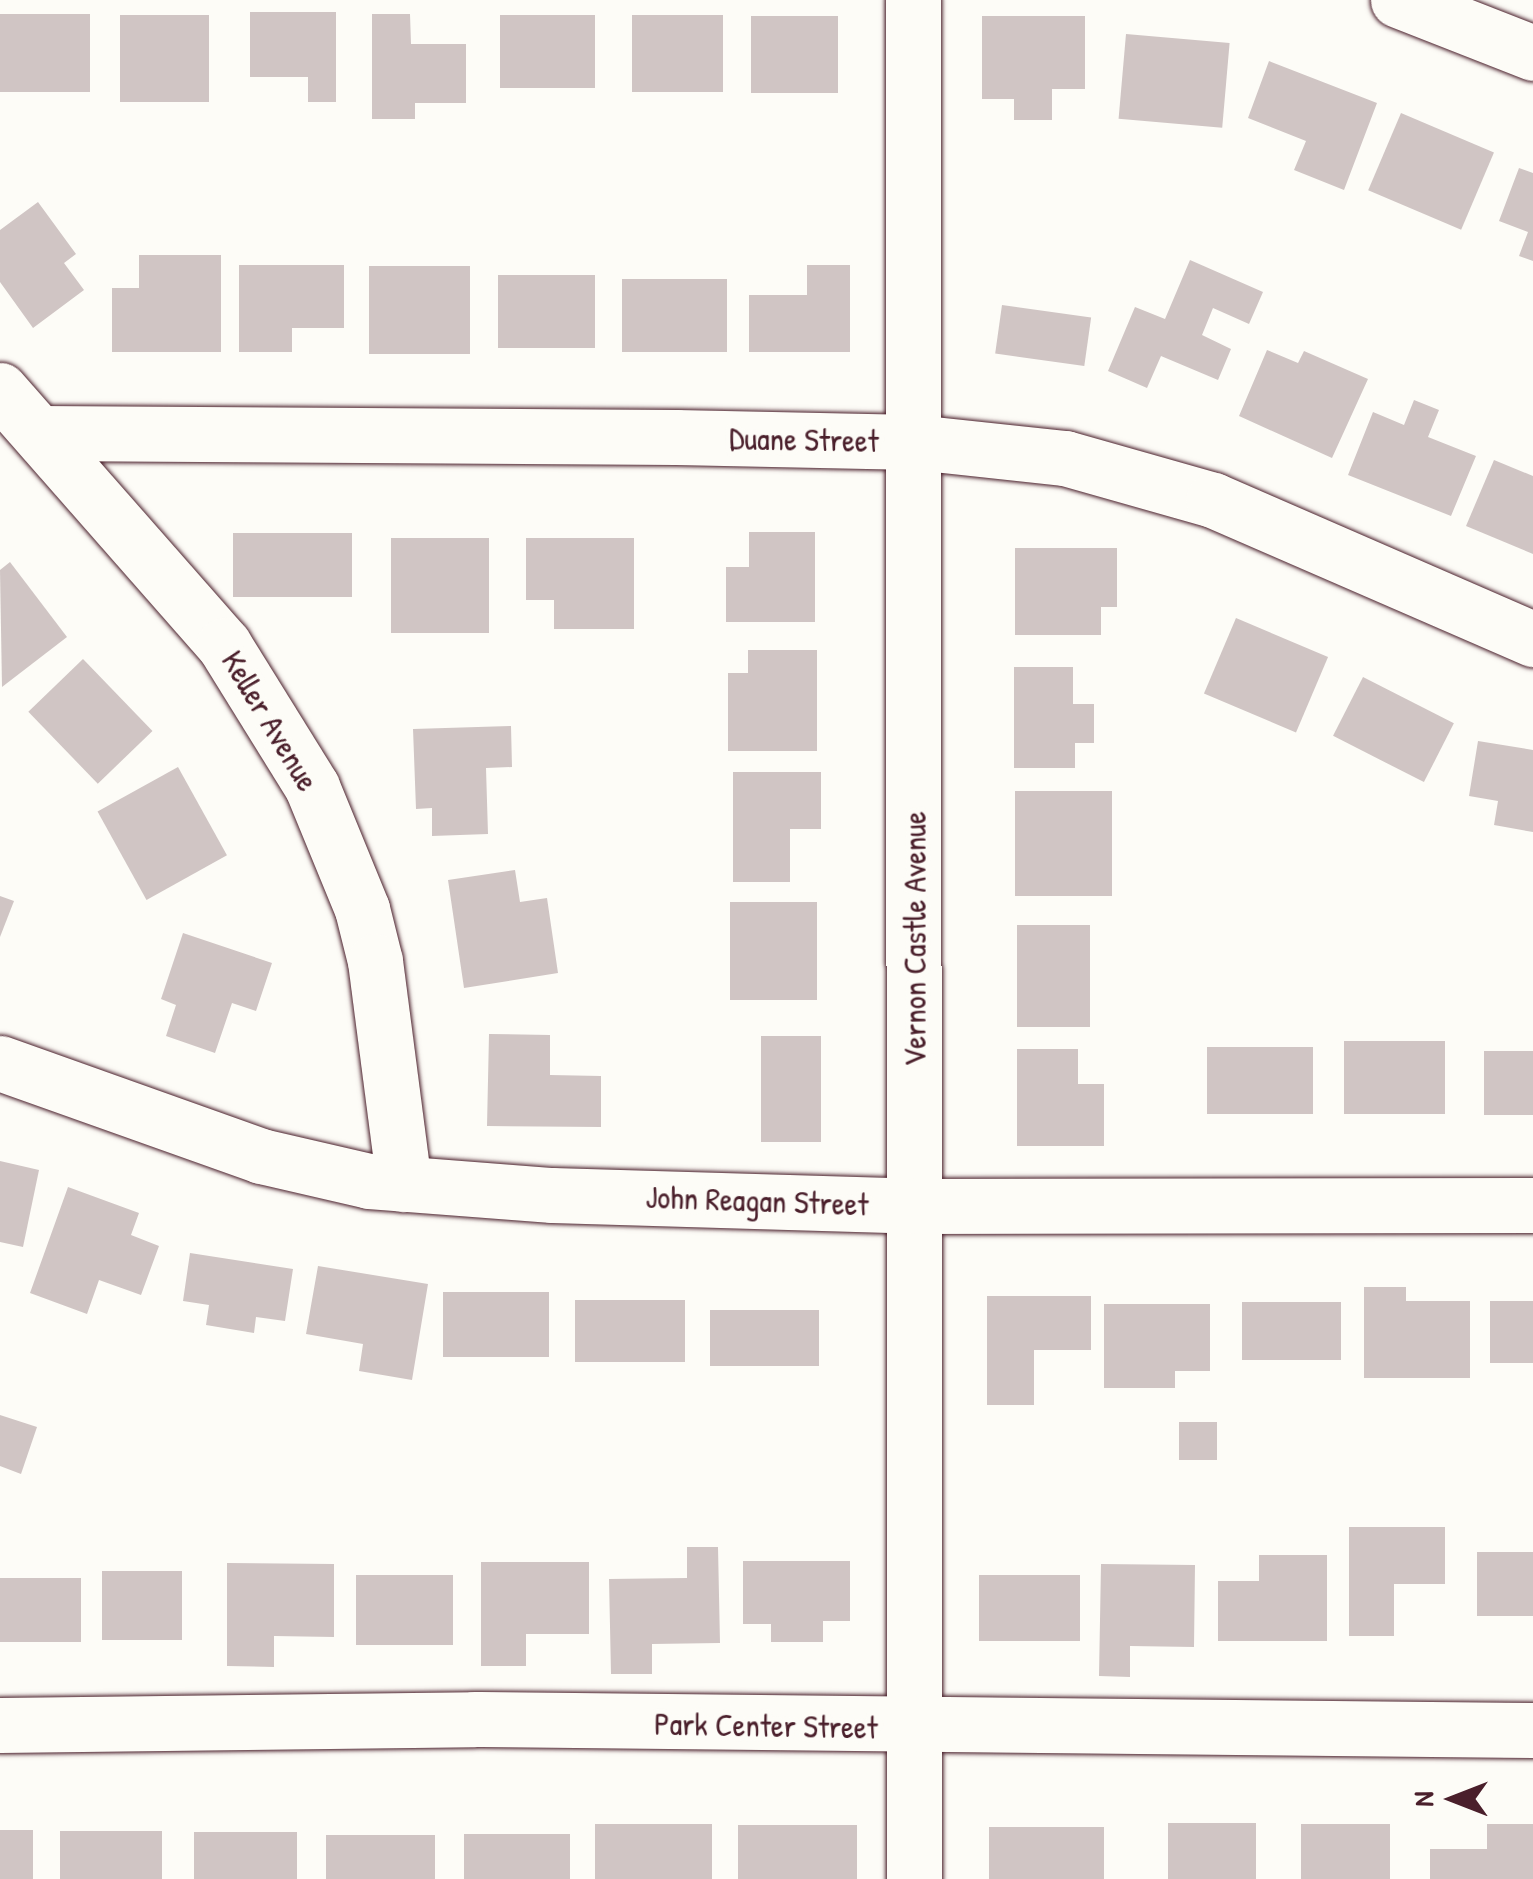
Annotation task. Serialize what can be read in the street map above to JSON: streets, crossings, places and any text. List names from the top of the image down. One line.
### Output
{"streets":{"street":["Duane Street","Keller Avenue","Vernon Castle Avenue","John Reagan Street","Park Center Street"]},"crossings":[["Duane Street","Keller Avenue"],["Duane Street","Vernon Castle Avenue"],["Keller Avenue","John Reagan Street"],["Vernon Castle Avenue","John Reagan Street"],["Vernon Castle Avenue","Park Center Street"]],"north":"left"}
